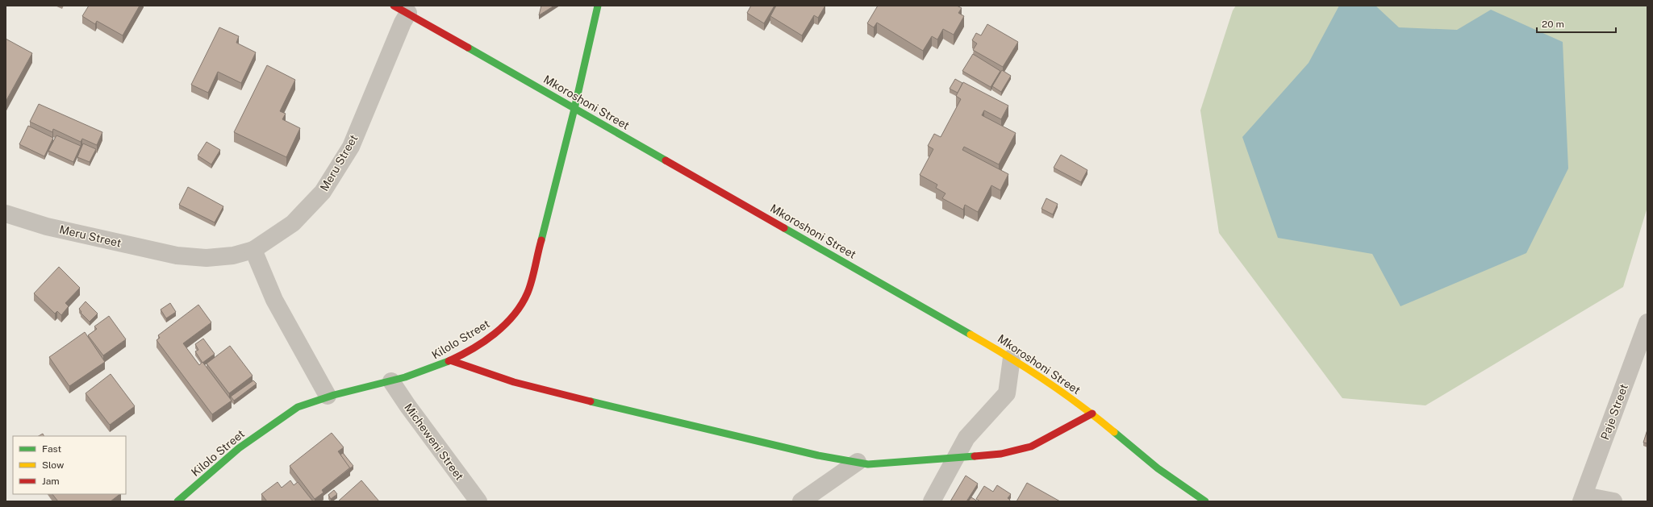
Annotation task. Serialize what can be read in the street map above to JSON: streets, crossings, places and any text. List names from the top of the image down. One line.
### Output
{"streets":{"street":["Mkoroshoni Street","Meru Street","Kilolo Street","Paje Street","Micheweni Street"]},"crossings":[["Mkoroshoni Street","Meru Street"],["Mkoroshoni Street","Kilolo Street"],["Kilolo Street","Micheweni Street"]],"legend":["Fast","Slow","Jam"],"scale_bar":"20 m"}
